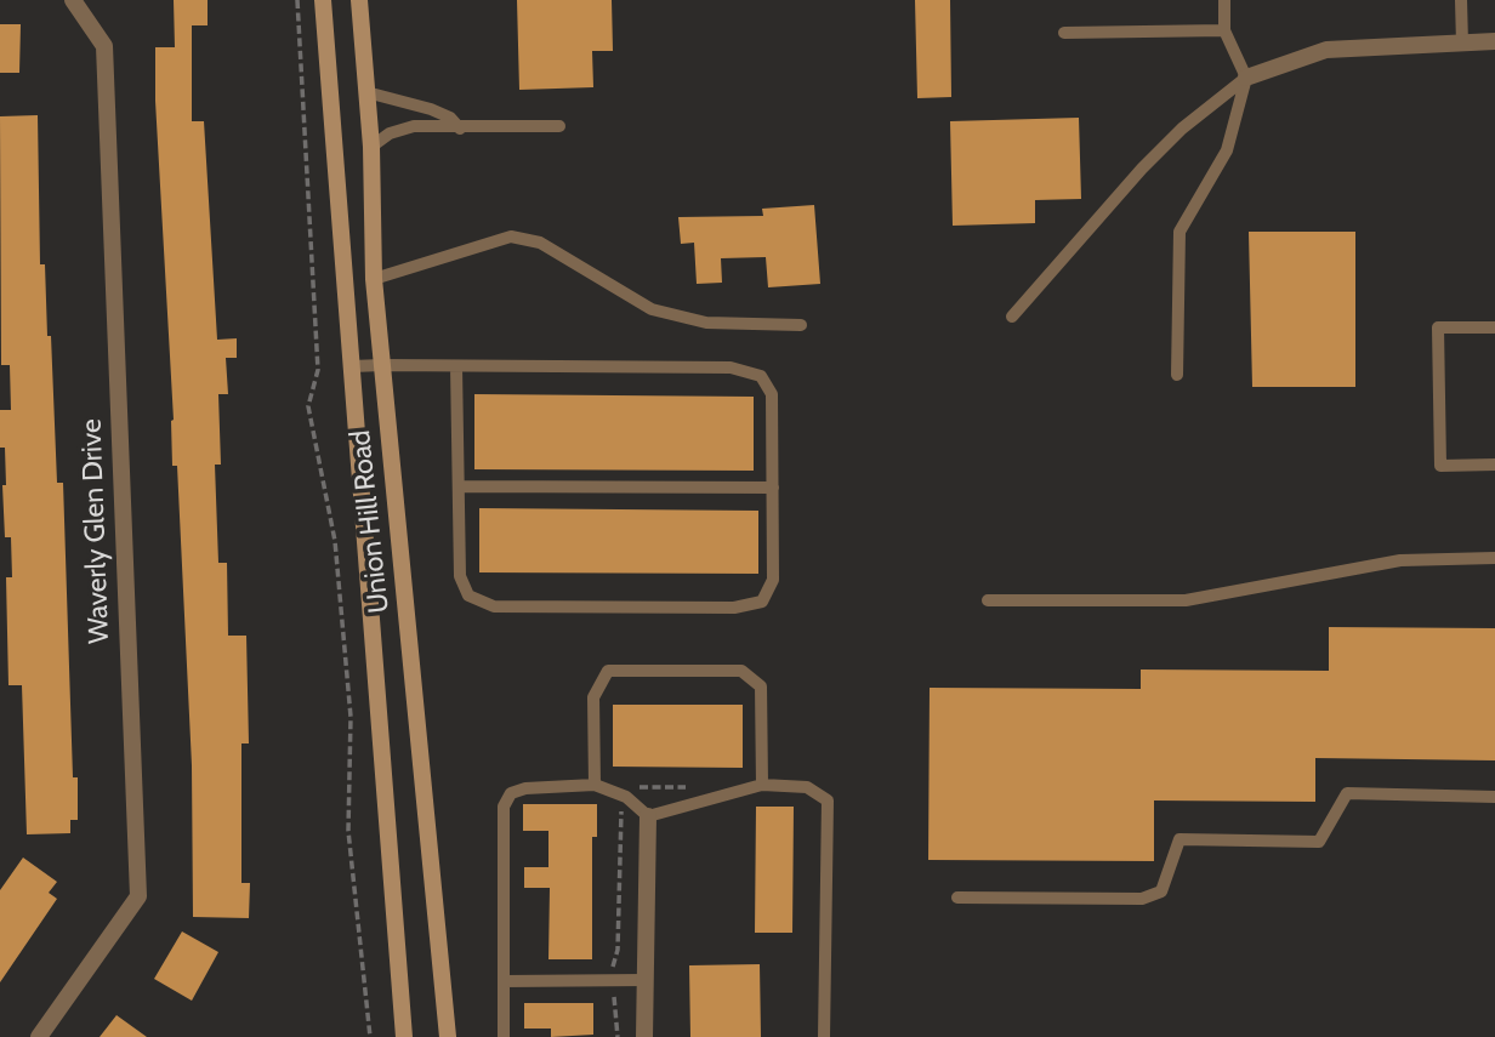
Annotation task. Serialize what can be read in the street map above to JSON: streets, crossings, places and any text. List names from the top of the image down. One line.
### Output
{"streets":{"street":["Union Hill Road","Waverly Glen Drive"]}}
